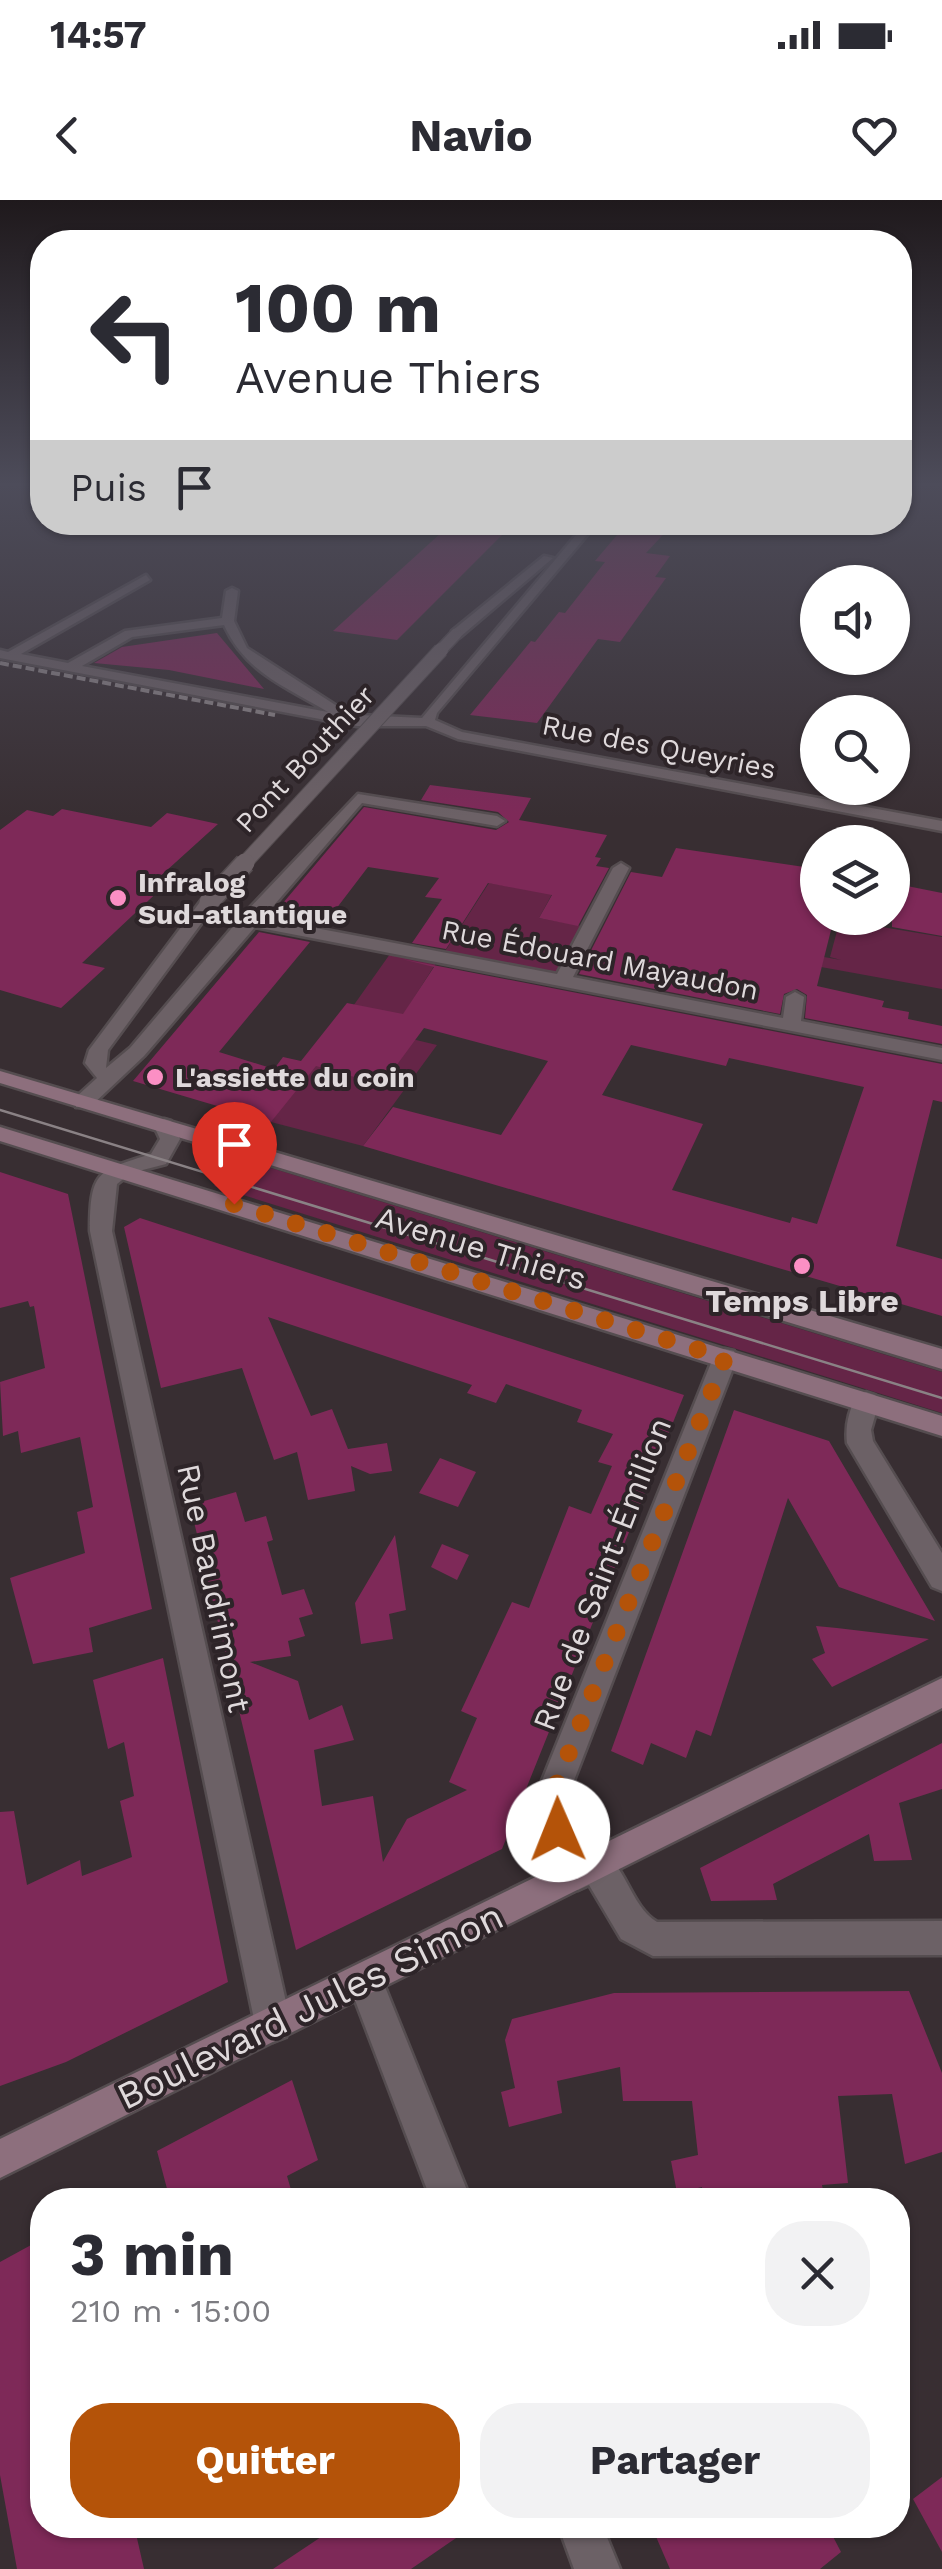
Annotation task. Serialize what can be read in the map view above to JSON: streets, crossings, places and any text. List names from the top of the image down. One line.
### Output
{"streets":{"street":["Rue des Queyries","Pont Bouthier","Rue Édouard Mayaudon","Avenue Thiers","Rue de Saint-Émilion","Rue Baudrimont","Boulevard Jules Simon"]},"crossings":[["Avenue Thiers","Rue de Saint-Émilion"],["Avenue Thiers","Rue Baudrimont"],["Rue de Saint-Émilion","Boulevard Jules Simon"],["Rue Baudrimont","Boulevard Jules Simon"]],"places":["Infralog Sud-atlantique","L'assiette du coin","Temps Libre"],"page":{"status":"14:57","header":"Navio","turn":["100 m","Avenue Thiers"],"then":"Puis","heading":["3 min","210 m · 15:00"],"buttons":["Quitter","Partager"]}}
